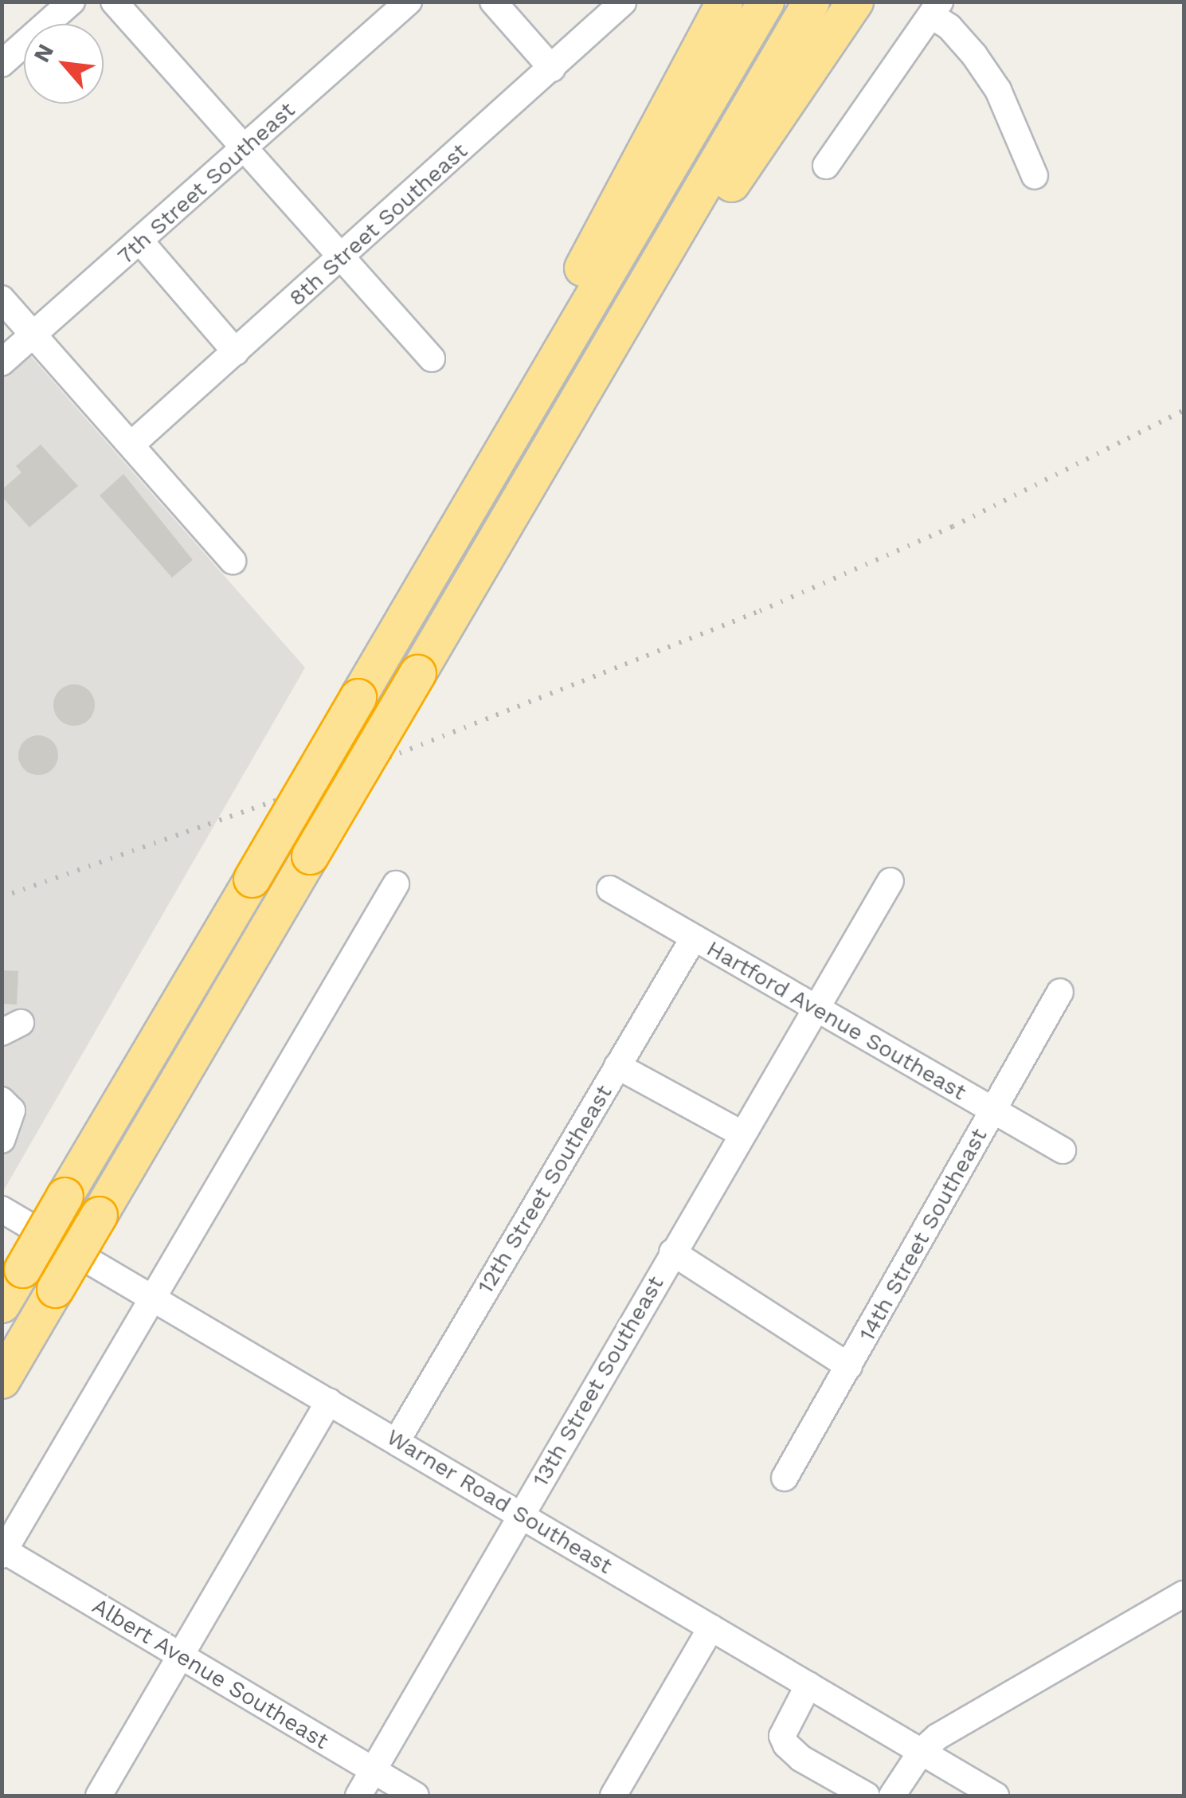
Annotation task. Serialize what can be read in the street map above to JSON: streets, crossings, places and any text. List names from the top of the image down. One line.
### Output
{"streets":{"street":["7th Street Southeast","8th Street Southeast","Hartford Avenue Southeast","12th Street Southeast","14th Street Southeast","13th Street Southeast","Warner Road Southeast","Albert Avenue Southeast"]},"crossings":[["Hartford Avenue Southeast","12th Street Southeast"],["Hartford Avenue Southeast","14th Street Southeast"],["Hartford Avenue Southeast","13th Street Southeast"],["12th Street Southeast","Warner Road Southeast"],["13th Street Southeast","Warner Road Southeast"],["13th Street Southeast","Albert Avenue Southeast"]],"north":"top left"}
